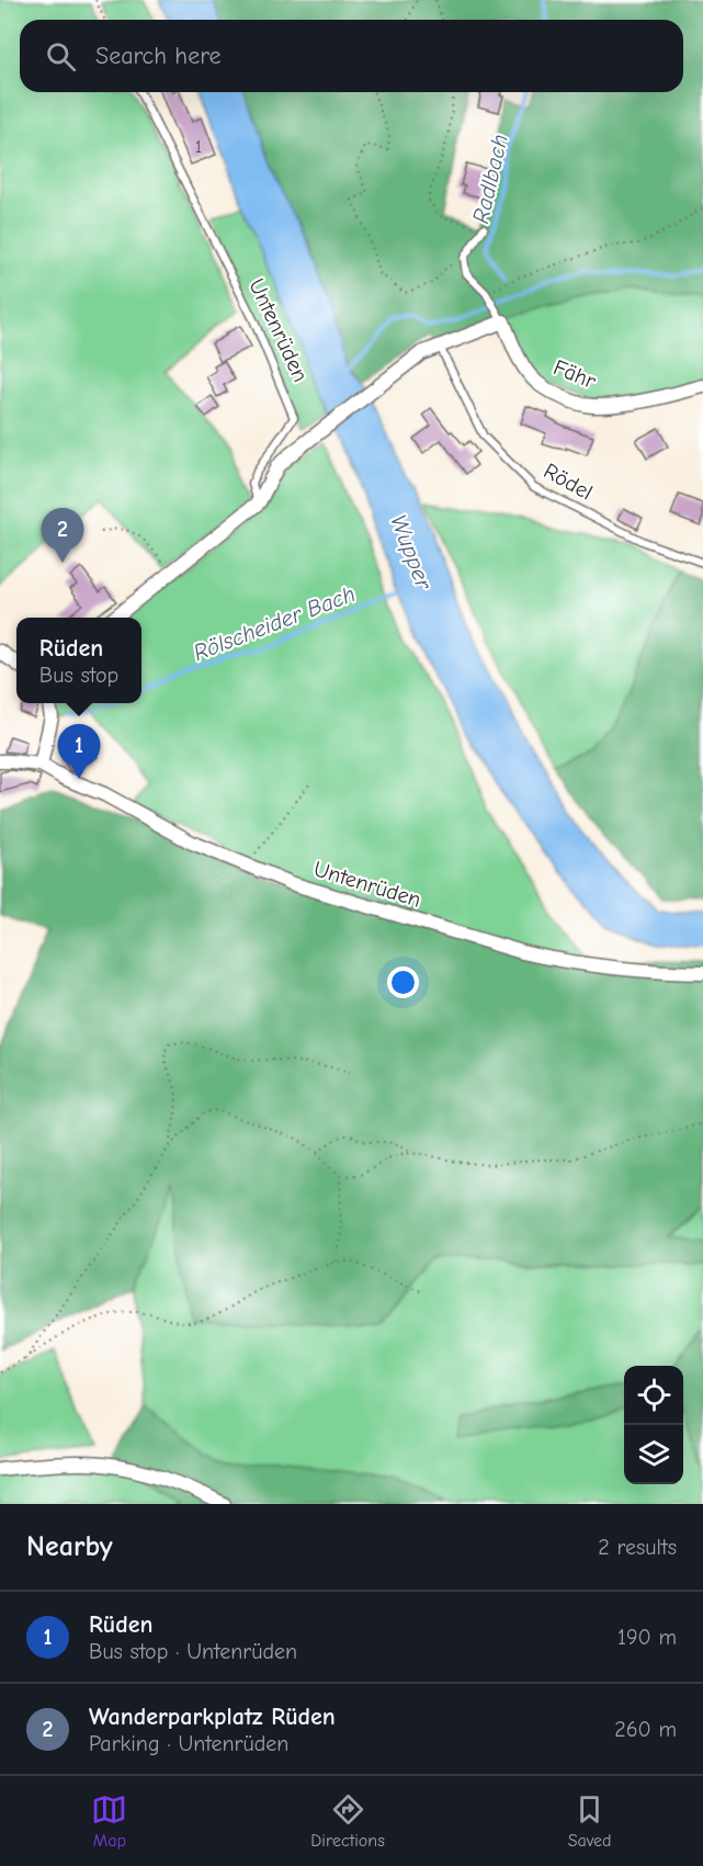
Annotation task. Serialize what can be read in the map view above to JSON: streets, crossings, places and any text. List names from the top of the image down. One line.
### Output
{"streets":{"street":["Untenrüden","Fähr"],"lane":["Rödel"]},"water":["Radlbach","Wupper","Rölscheider Bach"],"house_numbers":["1"],"page":{"search":"Search here","pins":["2","1"],"popup":["Rüden","Bus stop"],"heading":["Nearby","2 results"],"list":[{"mark":"1","name":"Rüden","note":"Bus stop · Untenrüden","value":"190 m"},{"mark":"2","name":"Wanderparkplatz Rüden","note":"Parking · Untenrüden","value":"260 m"}],"nav":["Map","Directions","Saved"]}}
